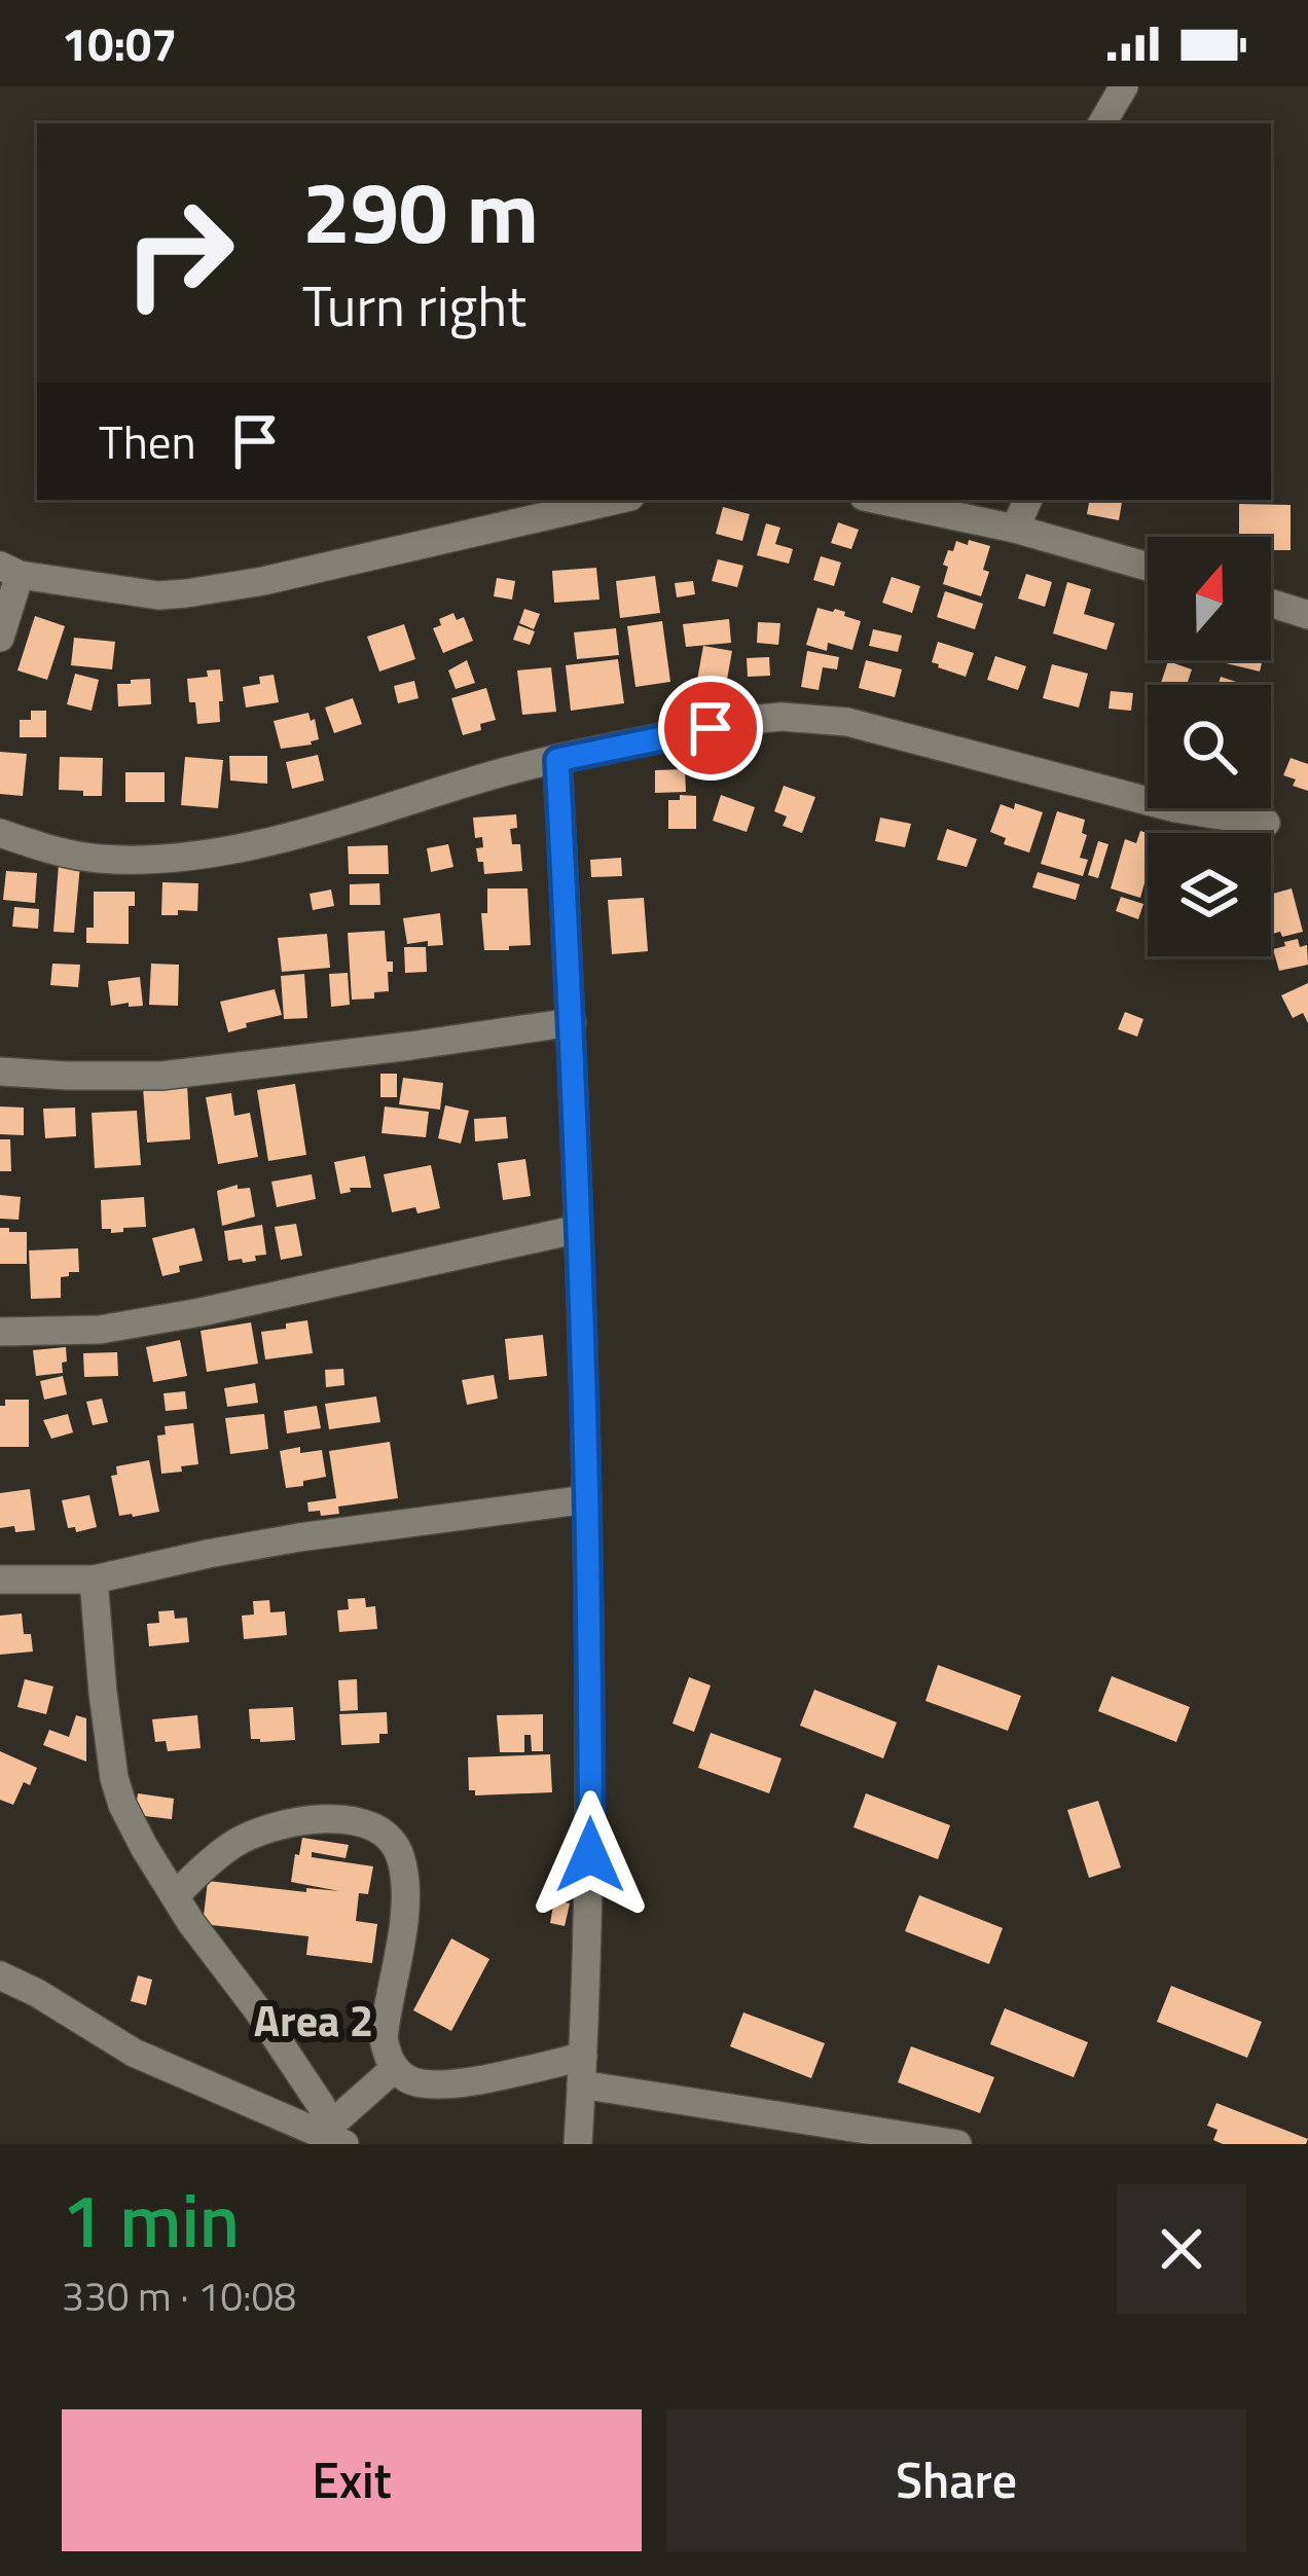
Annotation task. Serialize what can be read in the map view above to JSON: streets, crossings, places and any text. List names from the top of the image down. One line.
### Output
{"districts":["Area 2"],"north":"top","page":{"status":"10:07","turn":["290 m","Turn right"],"then":"Then","heading":["1 min","330 m · 10:08"],"buttons":["Exit","Share"]}}
